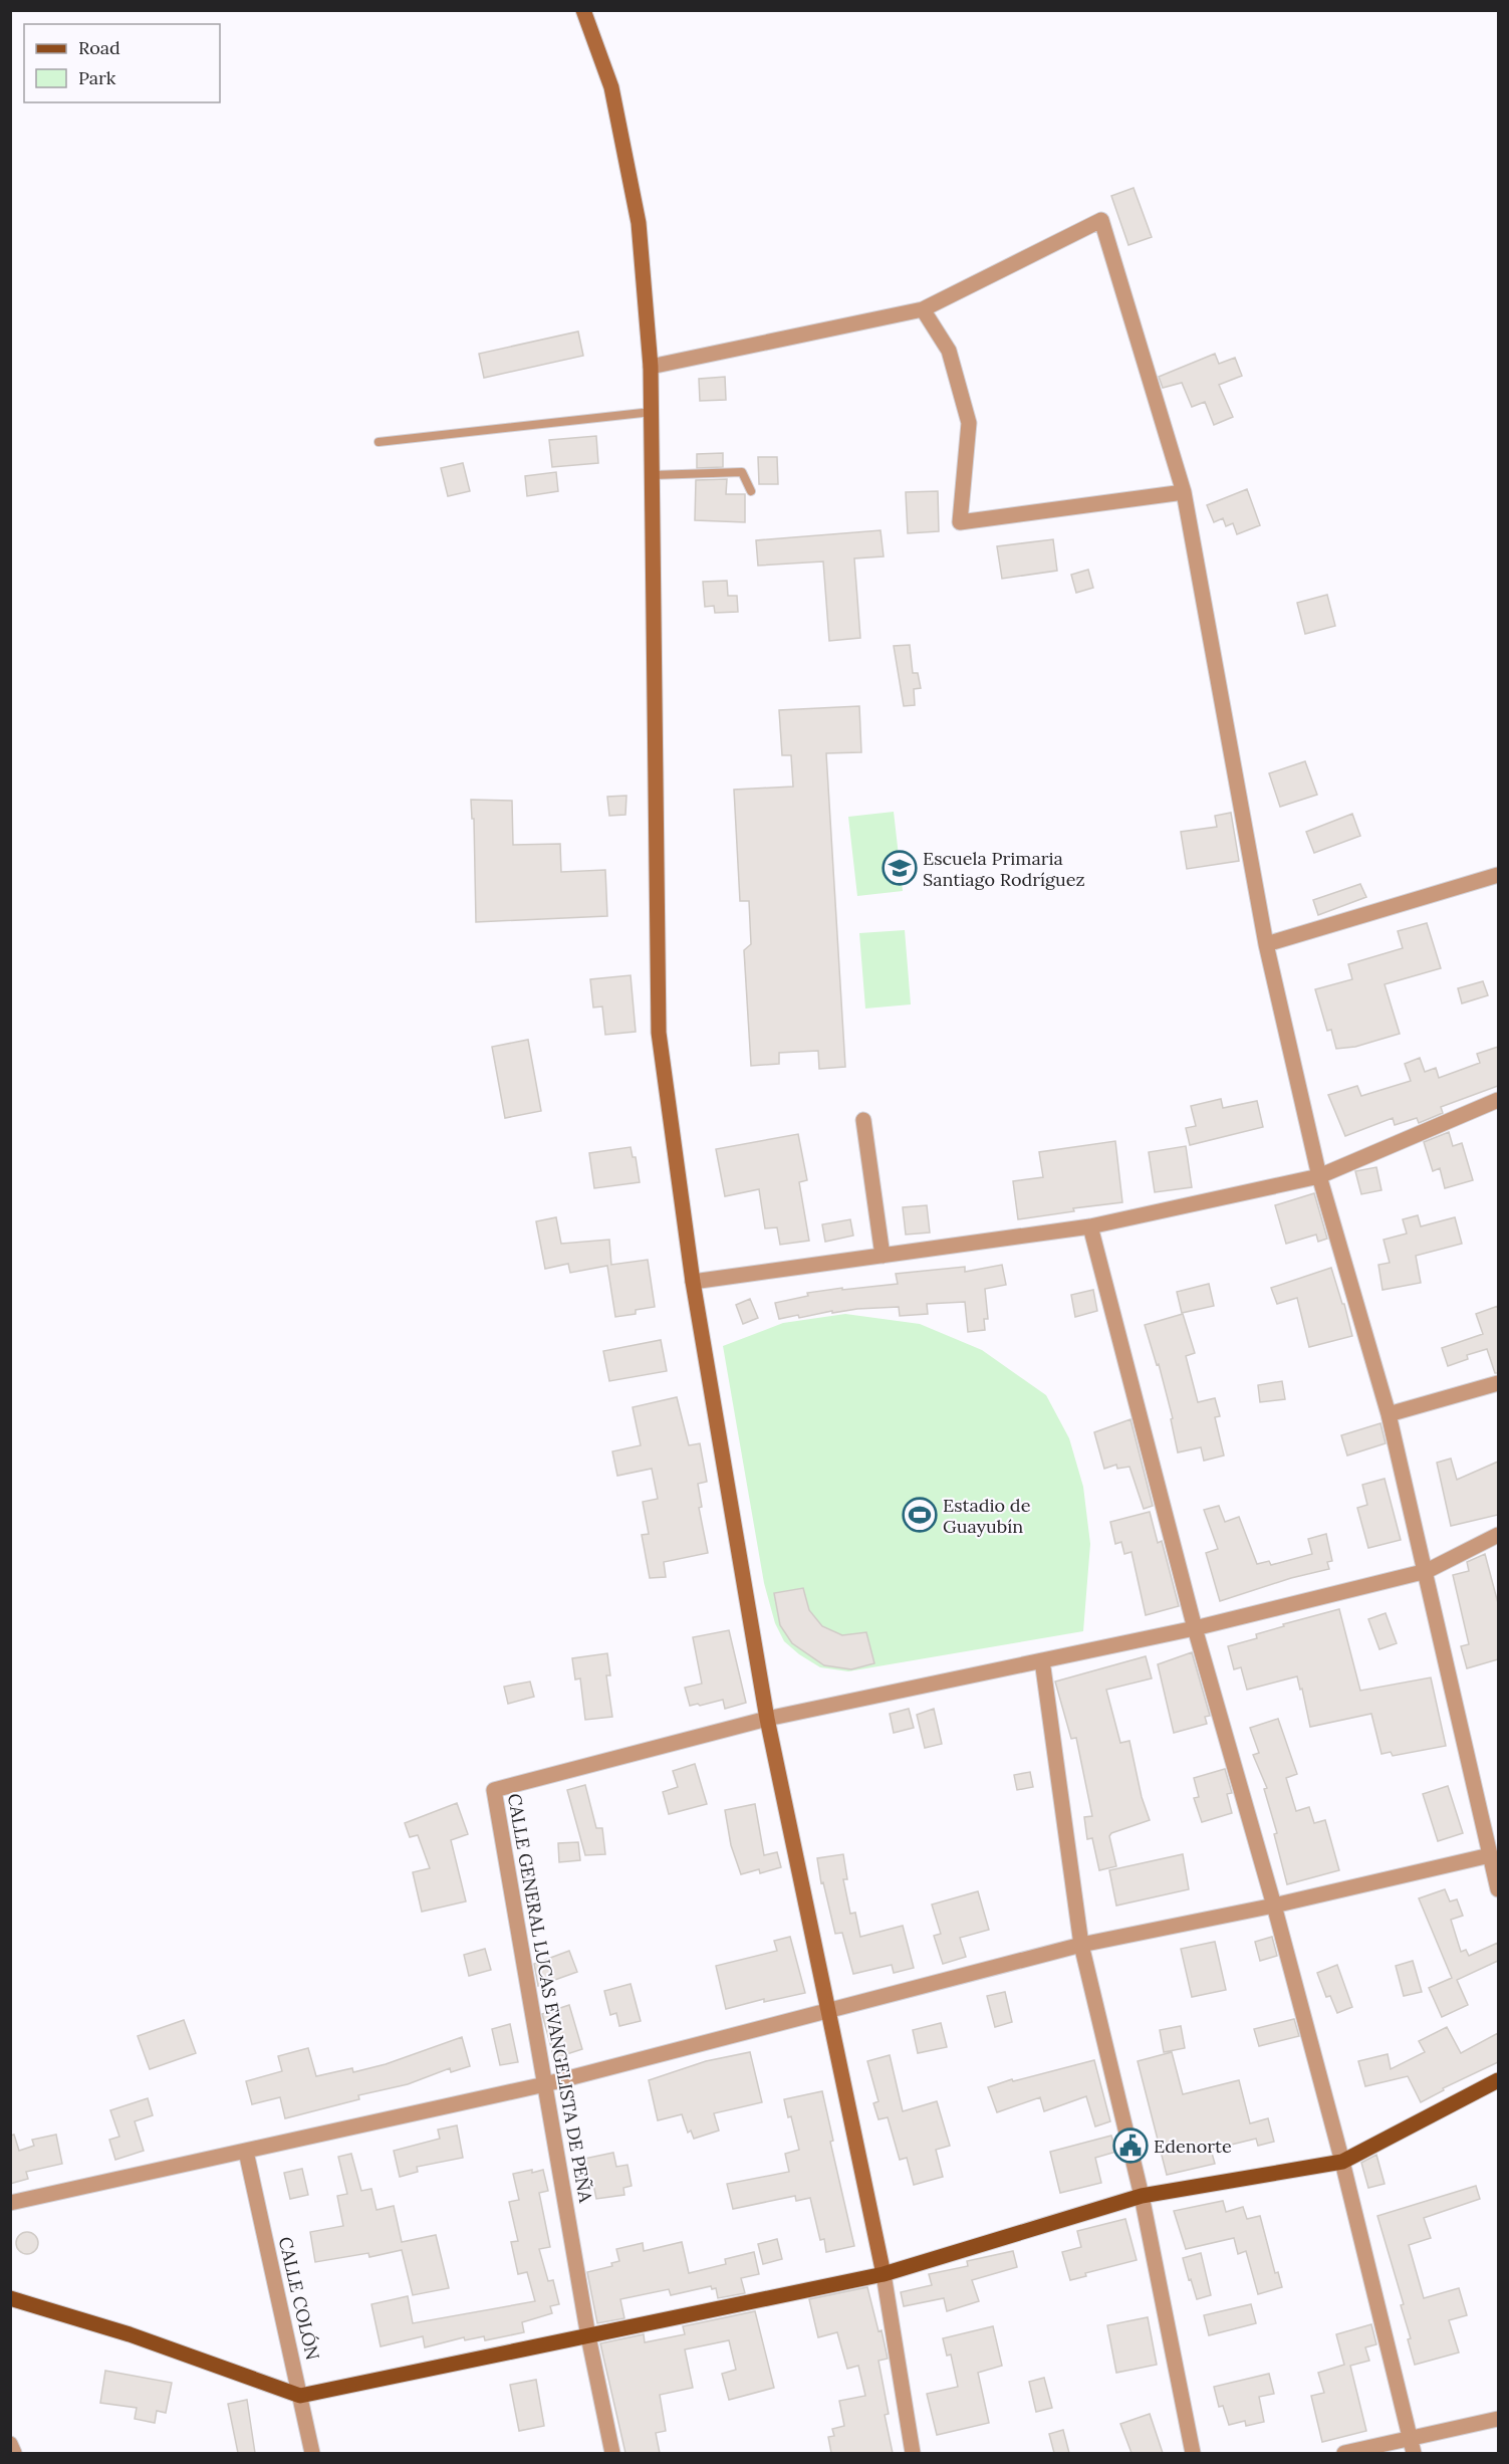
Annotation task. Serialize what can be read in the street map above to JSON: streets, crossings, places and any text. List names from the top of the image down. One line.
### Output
{"streets":{"street":["CALLE GENERAL LUCAS EVANGELISTA DE PEÑA","CALLE COLÓN"]},"places":{"school or university":["Escuela Primaria Santiago Rodríguez"],"sports":["Estadio de Guayubín"],"public building":["Edenorte"]},"legend":["Road","Park"]}
